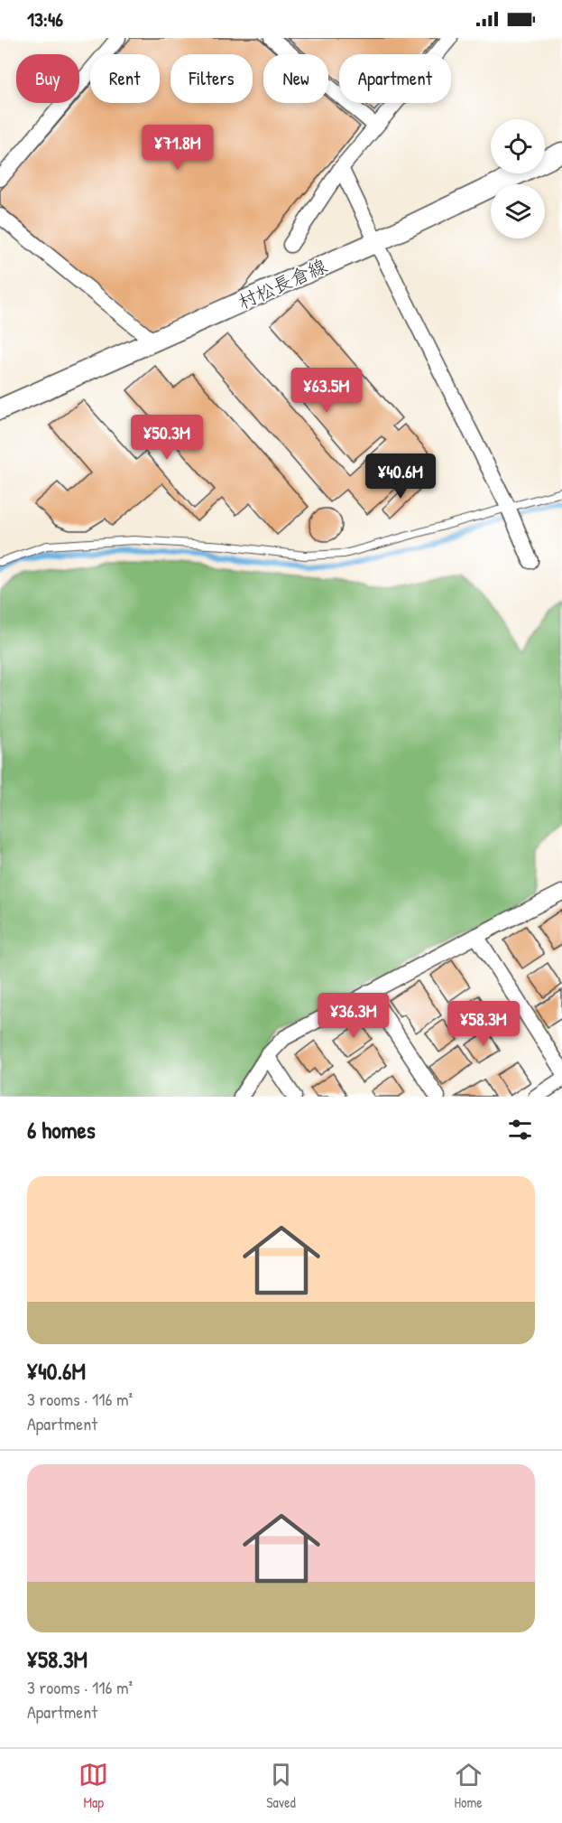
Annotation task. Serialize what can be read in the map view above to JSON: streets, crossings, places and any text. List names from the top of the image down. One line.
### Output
{"streets":{"main road":["村松長倉線"]},"page":{"status":"13:46","chip":["Buy","Rent","Filters","New","Apartment"],"price":["¥71.8M","¥63.5M","¥50.3M","¥40.6M","¥36.3M","¥58.3M"],"heading":"6 homes","list":[{"name":"¥40.6M","note":"3 rooms · 116 m² · Apartment"},{"name":"¥58.3M","note":"3 rooms · 116 m² · Apartment"}],"tabs":["Map","Saved","Home"]}}
